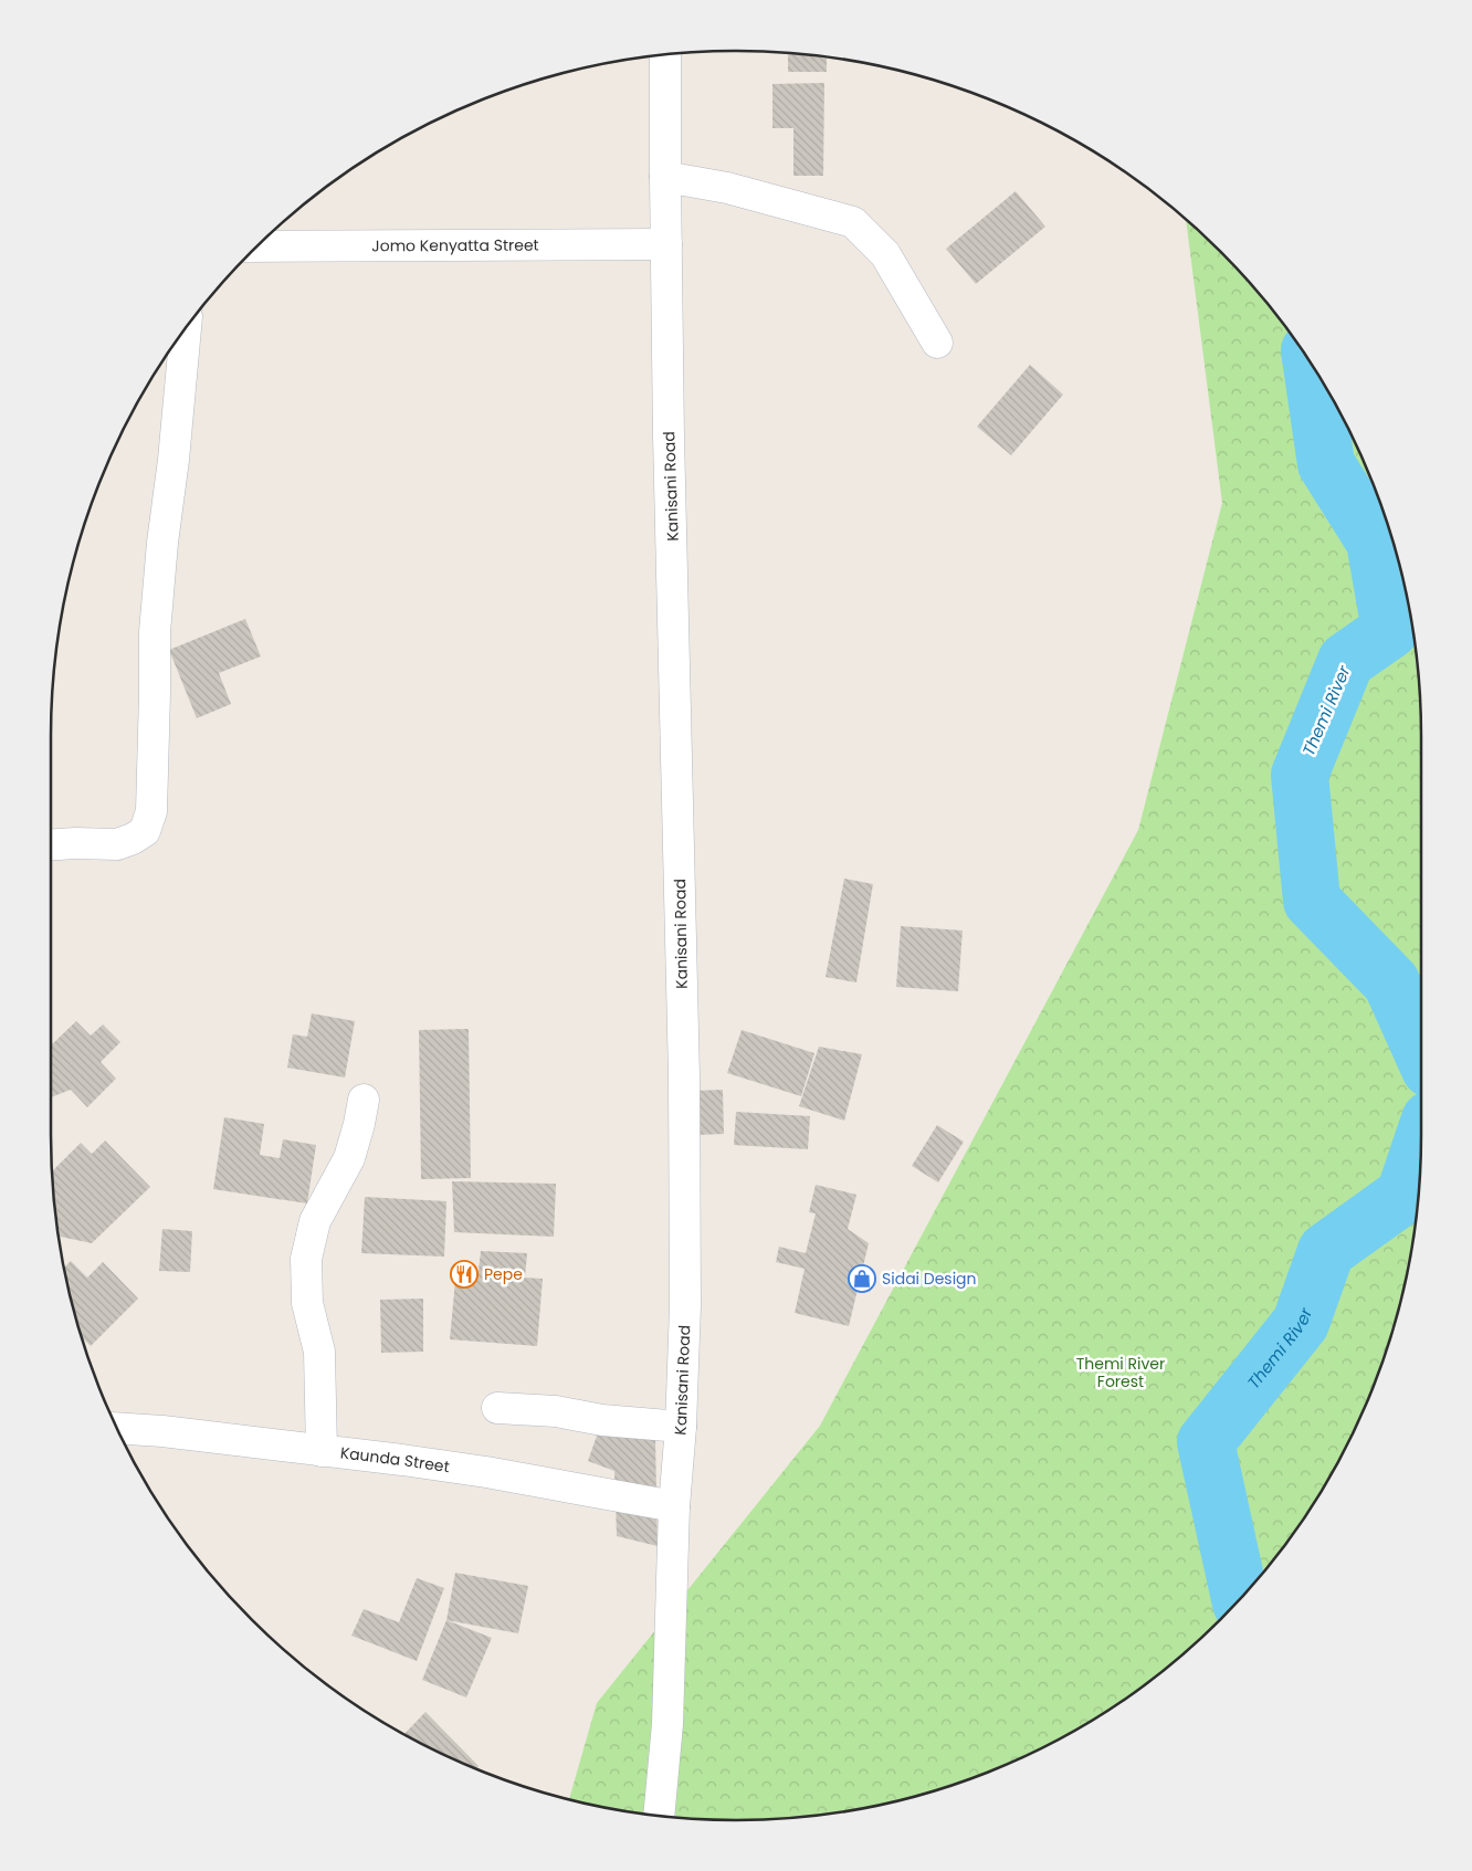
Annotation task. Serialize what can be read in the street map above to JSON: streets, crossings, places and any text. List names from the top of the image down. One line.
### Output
{"streets":{"street":["Jomo Kenyatta Street","Kanisani Road","Kaunda Street"]},"crossings":[["Jomo Kenyatta Street","Kanisani Road"],["Kanisani Road","Kaunda Street"]],"water":["Themi River"],"parks":["Themi River Forest"],"places":{"restaurant":["Pepe"],"shop":["Sidai Design"]}}
